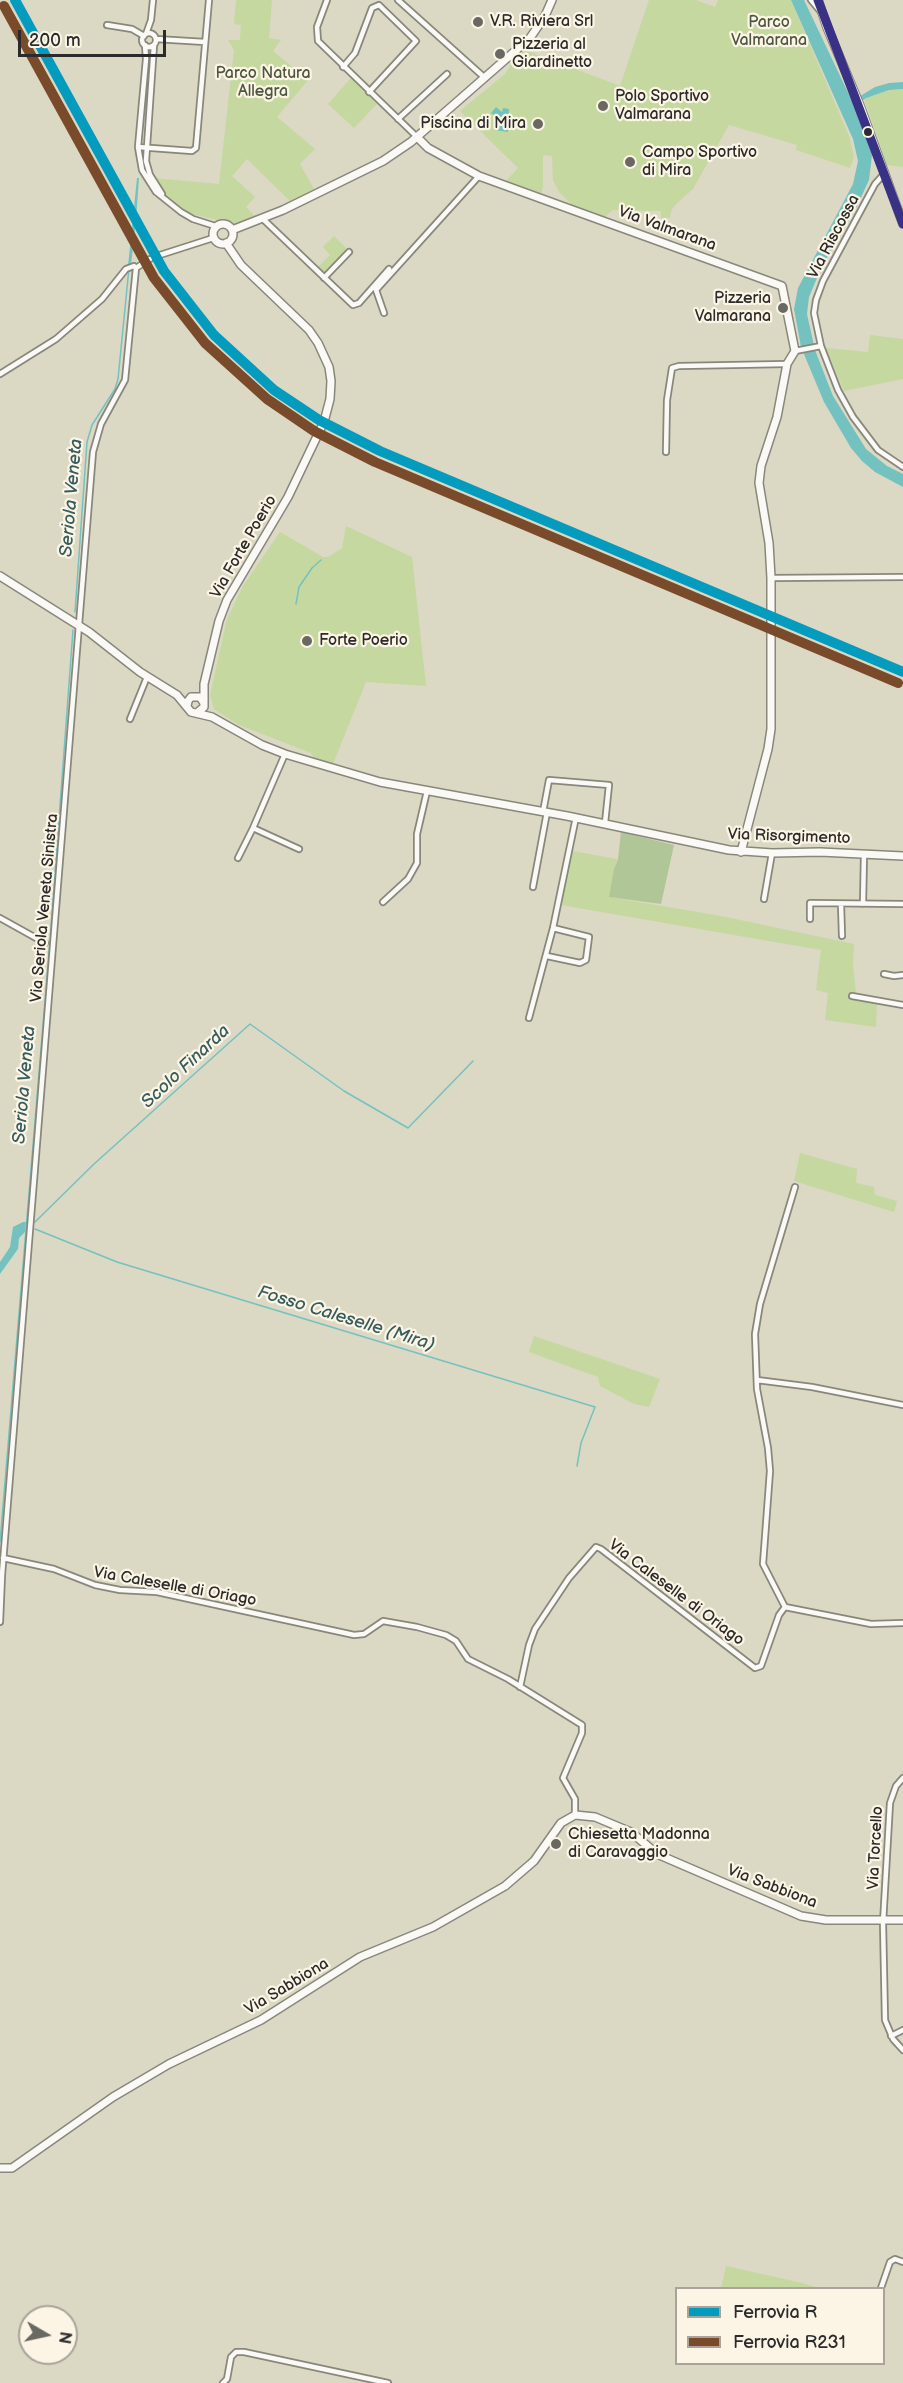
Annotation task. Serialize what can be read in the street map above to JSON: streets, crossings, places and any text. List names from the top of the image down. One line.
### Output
{"streets":{"street":["Via Valmarana","Via Riscossa","Via Forte Poerio","Via Risorgimento","Via Seriola Veneta Sinistra","Via Caleselle di Oriago","Via Torcello","Via Sabbiona"]},"crossings":[["Via Risorgimento","Via Seriola Veneta Sinistra"],["Via Seriola Veneta Sinistra","Via Caleselle di Oriago"],["Via Torcello","Via Sabbiona"]],"water":["Seriola Veneta","Scolo Finarda","Fosso Caleselle (Mira)"],"parks":["Parco Valmarana","Parco Natura Allegra"],"places":["V.R. Riviera Srl","Pizzeria al Giardinetto","Polo Sportivo Valmarana","Piscina di Mira","Campo Sportivo di Mira","Pizzeria Valmarana","Forte Poerio","Chiesetta Madonna di Caravaggio"],"lines":["rail line R","rail line R231"],"legend":["Ferrovia R","Ferrovia R231"],"scale_bar":"200 m","north":"right"}
